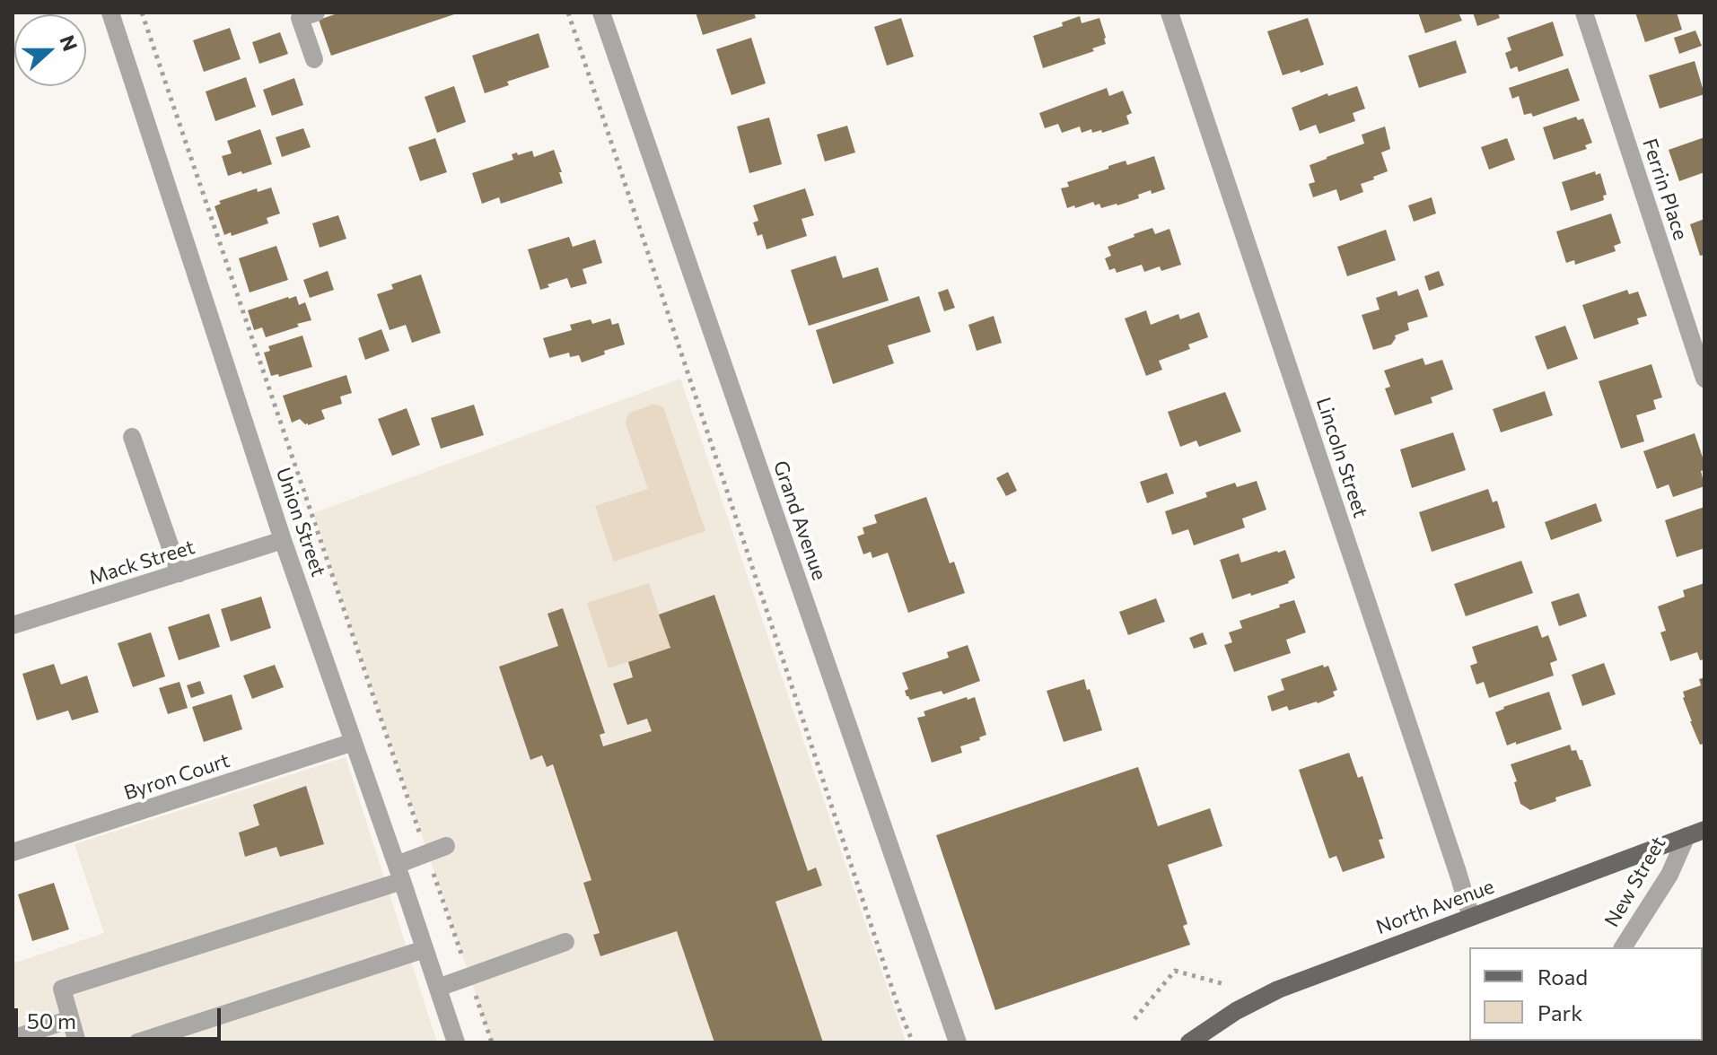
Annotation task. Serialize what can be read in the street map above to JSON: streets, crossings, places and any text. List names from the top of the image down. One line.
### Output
{"streets":{"main road":["North Avenue"],"street":["Ferrin Place","Lincoln Street","Grand Avenue","Union Street","Mack Street","Byron Court","New Street"]},"crossings":[["Lincoln Street","North Avenue"],["Union Street","Mack Street"],["Union Street","Byron Court"],["New Street","North Avenue"]],"legend":["Road","Park"],"scale_bar":"50 m","north":"right"}
